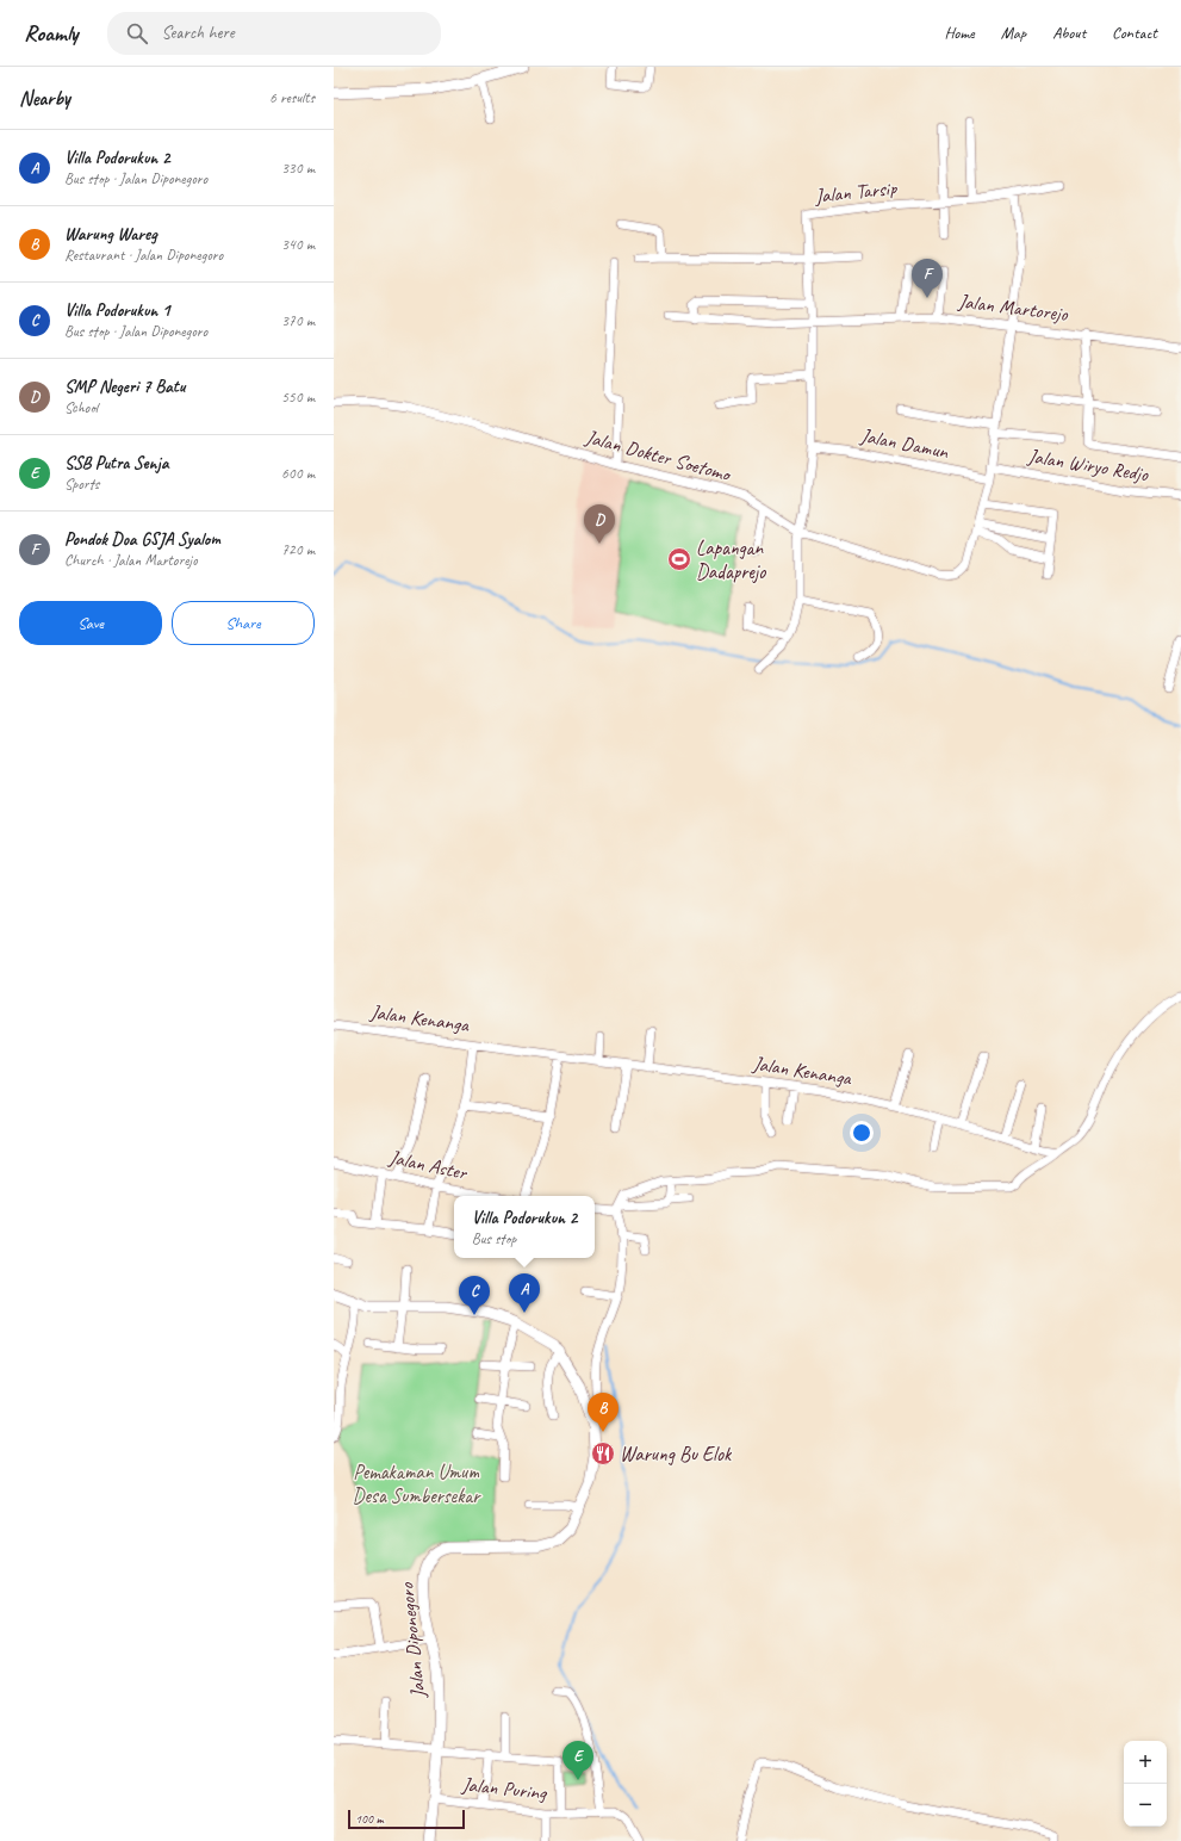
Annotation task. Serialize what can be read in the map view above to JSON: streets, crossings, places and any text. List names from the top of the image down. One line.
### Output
{"streets":{"main road":["Jalan Diponegoro"],"street":["Jalan Tarsip","Jalan Martorejo","Jalan Damun","Jalan Dokter Soetomo","Jalan Wiryo Redjo","Jalan Kenanga","Jalan Aster","Jalan Puring"]},"crossings":[["Jalan Tarsip","Jalan Martorejo"],["Jalan Tarsip","Jalan Damun"],["Jalan Tarsip","Jalan Dokter Soetomo"],["Jalan Diponegoro","Jalan Puring"]],"parks":["Pemakaman Umum Desa Sumbersekar"],"places":{"sports":["Lapangan Dadaprejo"],"restaurant":["Warung Bu Elok"]},"scale_bar":"100 m","page":{"header":"Roamly","search":"Search here","nav":["Home","Map","About","Contact"],"heading":["Nearby","6 results"],"list":[{"mark":"A","name":"Villa Podorukun 2","note":"Bus stop · Jalan Diponegoro","value":"330 m"},{"mark":"B","name":"Warung Wareg","note":"Restaurant · Jalan Diponegoro","value":"340 m"},{"mark":"C","name":"Villa Podorukun 1","note":"Bus stop · Jalan Diponegoro","value":"370 m"},{"mark":"D","name":"SMP Negeri 7 Batu","note":"School","value":"550 m"},{"mark":"E","name":"SSB Putra Senja","note":"Sports","value":"600 m"},{"mark":"F","name":"Pondok Doa GSJA Syalom","note":"Church · Jalan Martorejo","value":"720 m"}],"pins":["F","D","A","C","B","E"],"buttons":["Save","Share"],"popup":["Villa Podorukun 2","Bus stop"],"map_buttons":["+","−"],"scale":"100 m"}}
